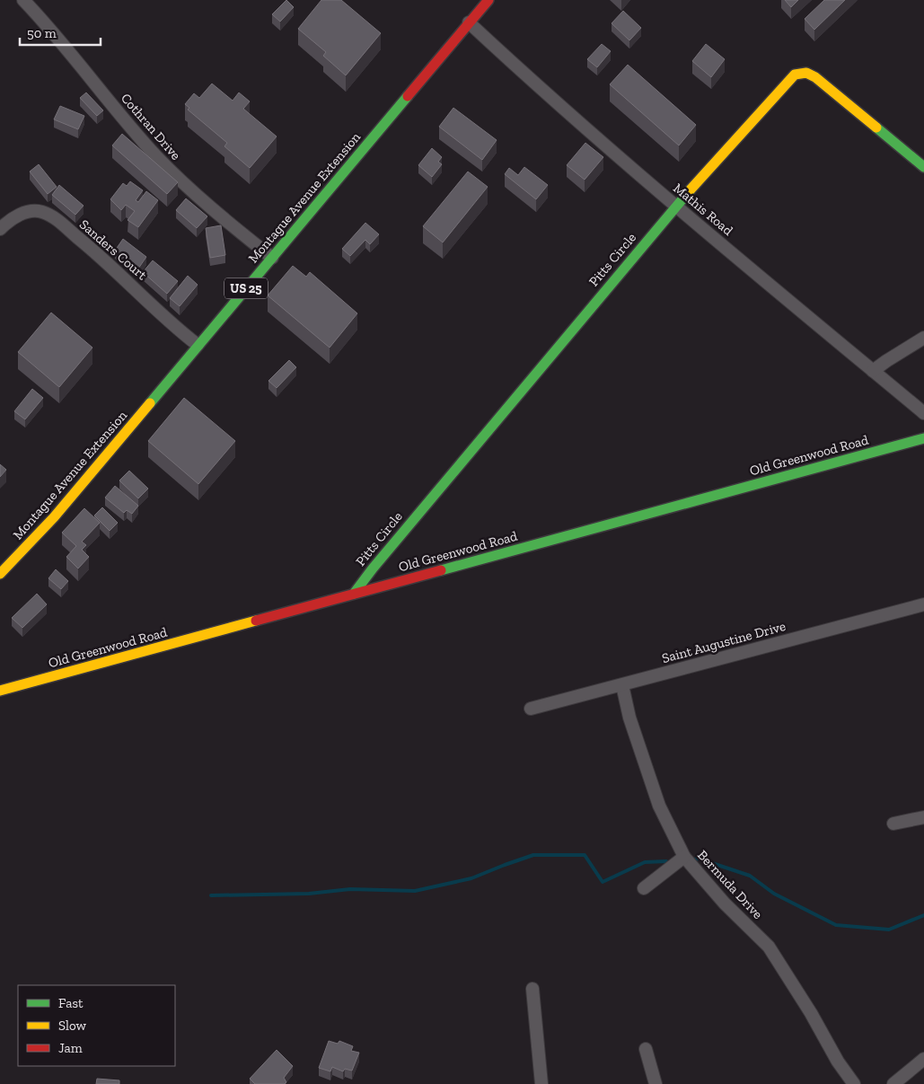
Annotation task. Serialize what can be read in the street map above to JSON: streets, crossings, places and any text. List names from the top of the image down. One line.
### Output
{"streets":{"main road":["Montague Avenue Extension","Pitts Circle","US 25","Old Greenwood Road"],"street":["Cothran Drive","Mathis Road","Sanders Court","Saint Augustine Drive","Bermuda Drive"]},"crossings":[["Cothran Drive","Montague Avenue Extension"],["Montague Avenue Extension","Mathis Road"],["Montague Avenue Extension","Sanders Court"],["Mathis Road","Pitts Circle"],["Pitts Circle","Old Greenwood Road"],["Saint Augustine Drive","Bermuda Drive"]],"legend":["Fast","Slow","Jam"],"scale_bar":"50 m"}
